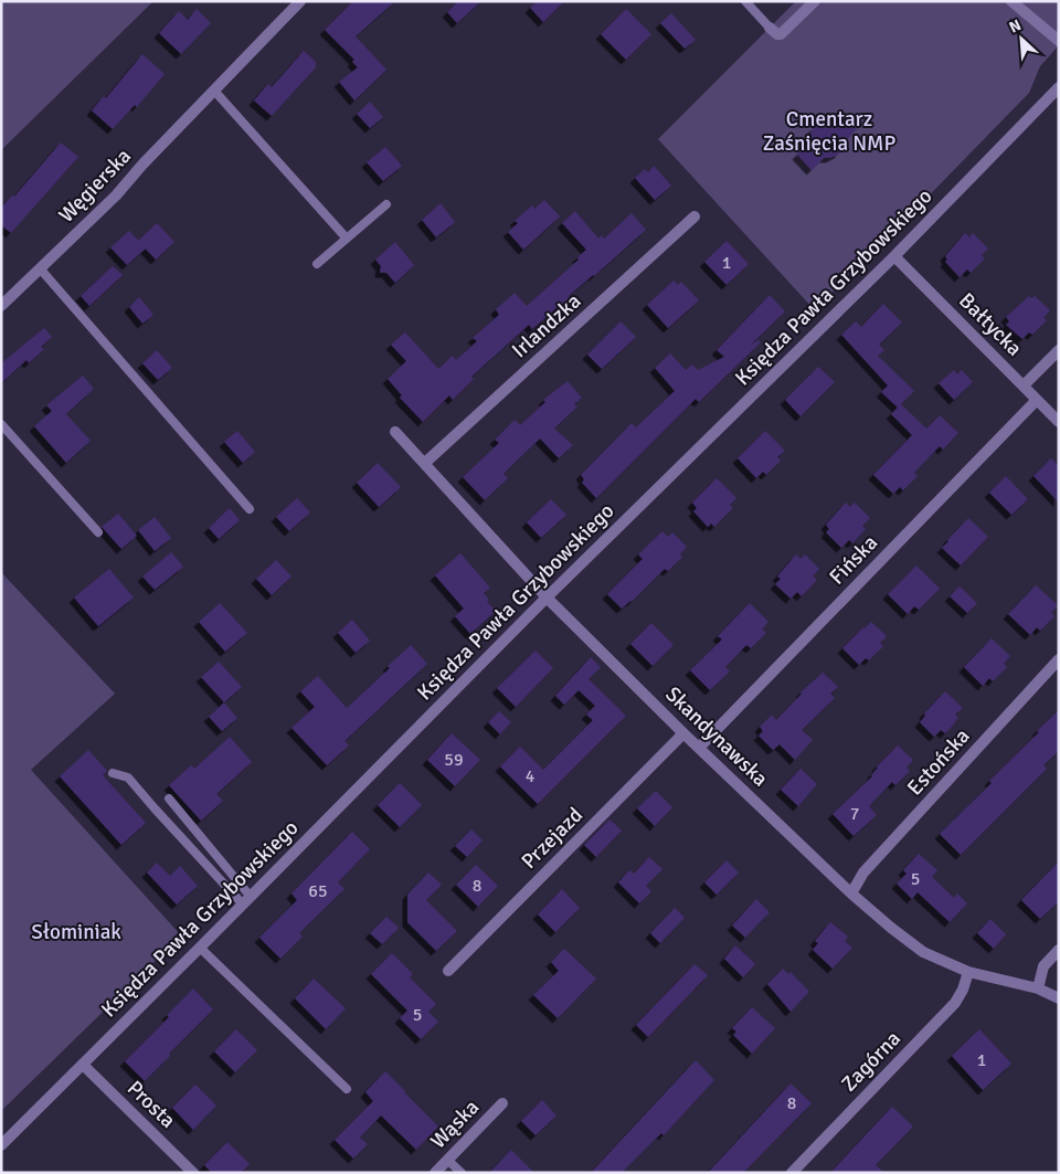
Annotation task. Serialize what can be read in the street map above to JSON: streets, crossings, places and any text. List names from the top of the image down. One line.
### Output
{"streets":{"street":["Węgierska","Księdza Pawła Grzybowskiego","Bałtycka","Irlandzka","Fińska","Skandynawska","Estońska","Przejazd","Zagórna","Prosta","Wąska"]},"crossings":[["Księdza Pawła Grzybowskiego","Bałtycka"],["Księdza Pawła Grzybowskiego","Skandynawska"],["Księdza Pawła Grzybowskiego","Prosta"],["Bałtycka","Fińska"],["Irlandzka","Skandynawska"],["Fińska","Skandynawska"],["Skandynawska","Estońska"],["Skandynawska","Przejazd"],["Skandynawska","Zagórna"]],"parks":["Cmentarz Zaśnięcia NMP","Słominiak"],"house_numbers":["1","59","4","7","5","8","65","5","1","8"],"north":"top left"}
